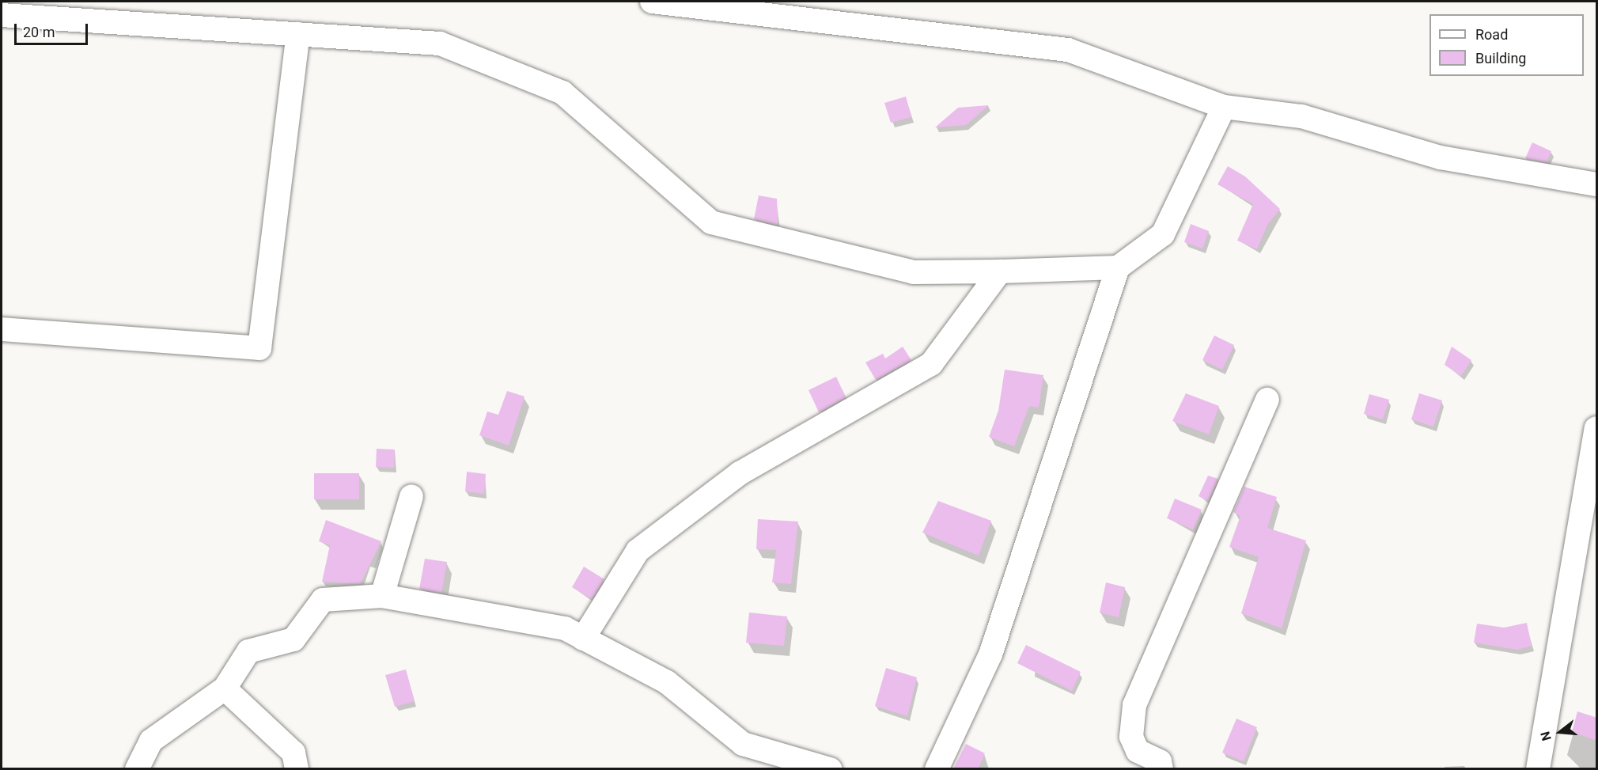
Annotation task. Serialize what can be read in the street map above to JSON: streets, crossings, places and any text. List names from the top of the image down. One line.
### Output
{"legend":["Road","Building"],"scale_bar":"20 m","north":"left"}
